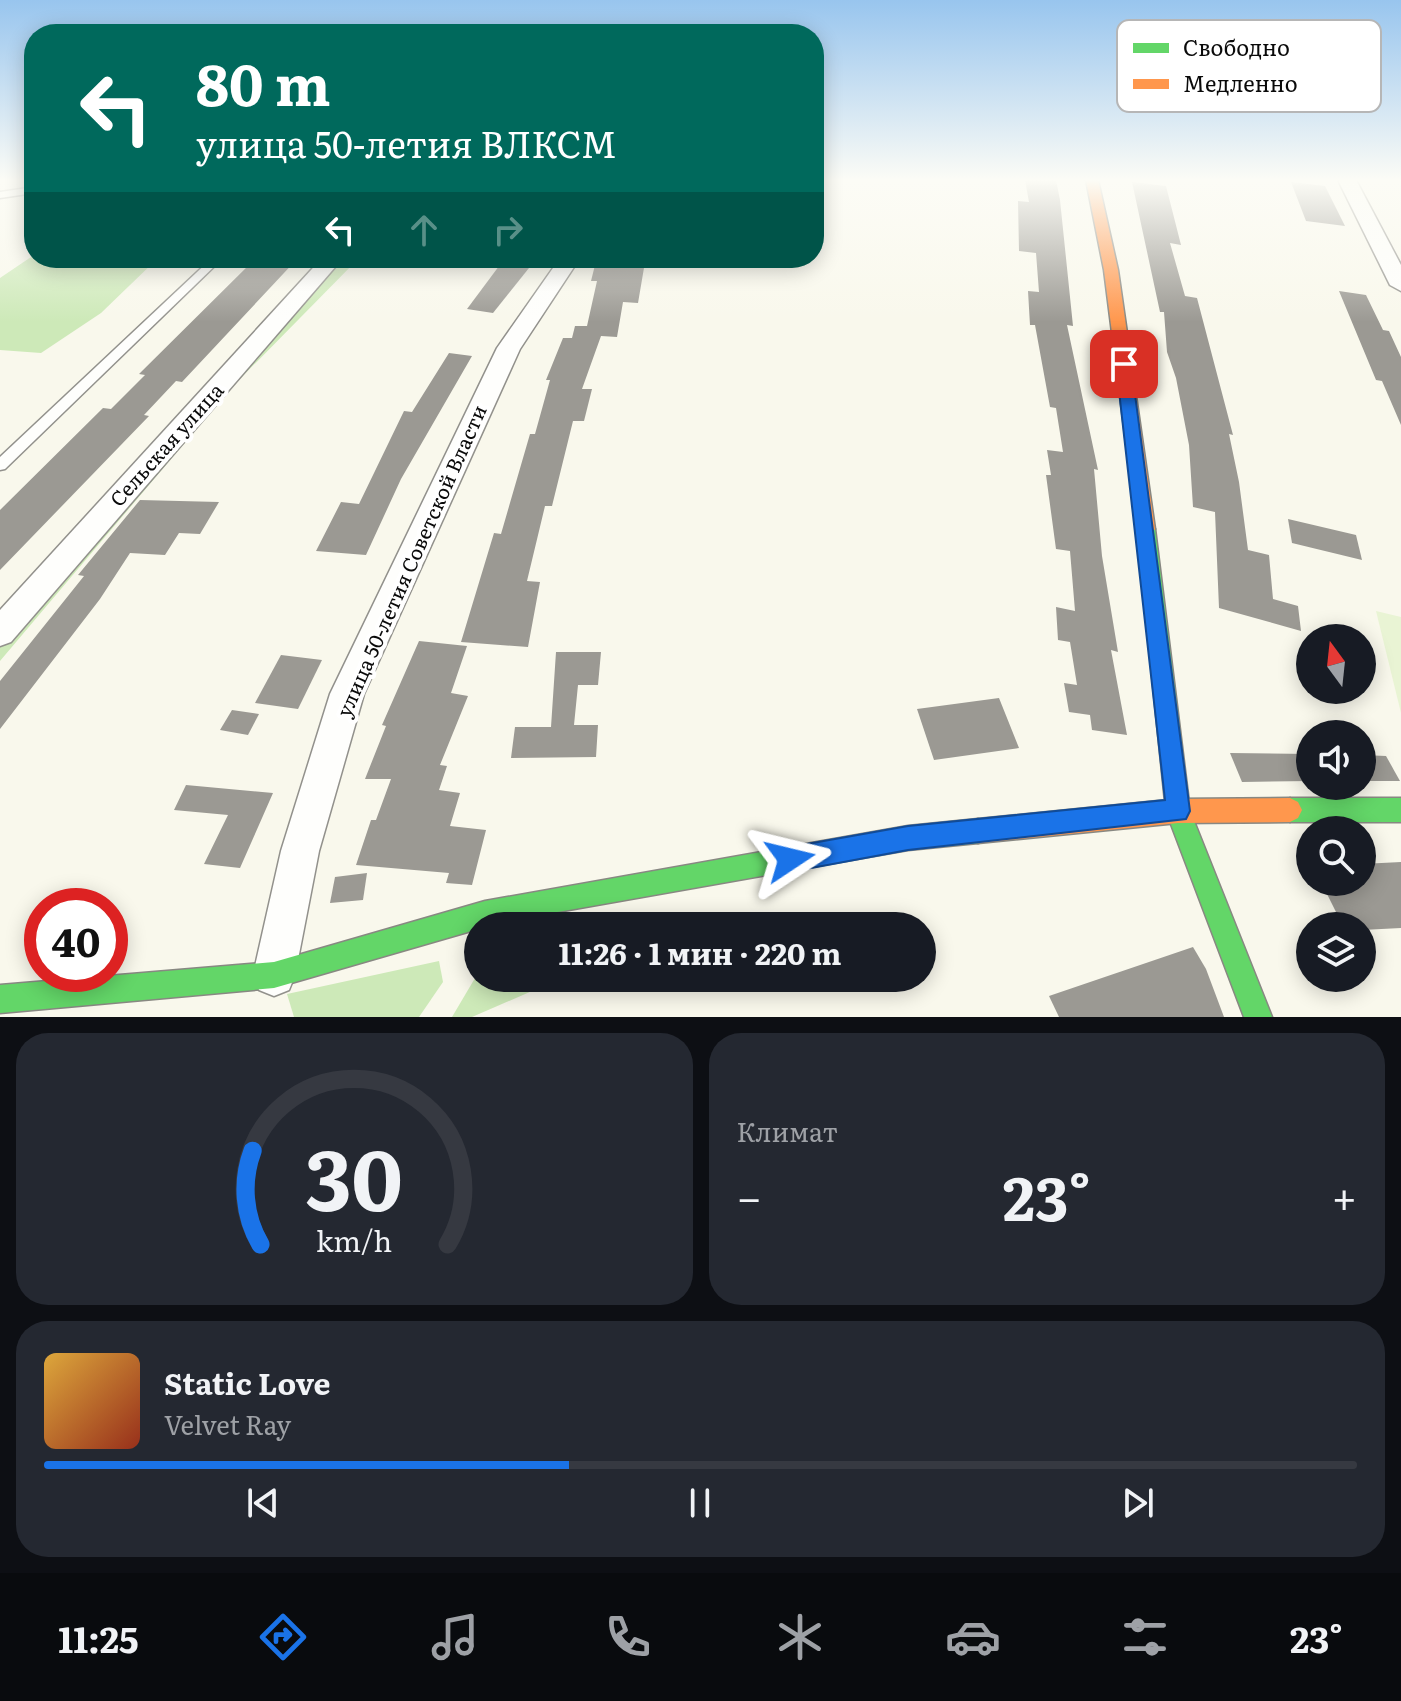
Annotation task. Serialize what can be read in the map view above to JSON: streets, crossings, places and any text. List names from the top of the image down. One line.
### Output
{"streets":{"street":["Сельская улица","улица 50-летия Советской Власти"]},"legend":["Свободно","Медленно"],"north":"top","page":{"turn":["80 m","улица 50-летия ВЛКСМ"],"limit":"40","trip":"11:26 · 1 мин · 220 m","tile":"Климат","heat":["−","23°","+"],"song":["Static Love","Velvet Ray"],"tabs":["11:25","23°"],"gauge":["30","km/h"]}}
